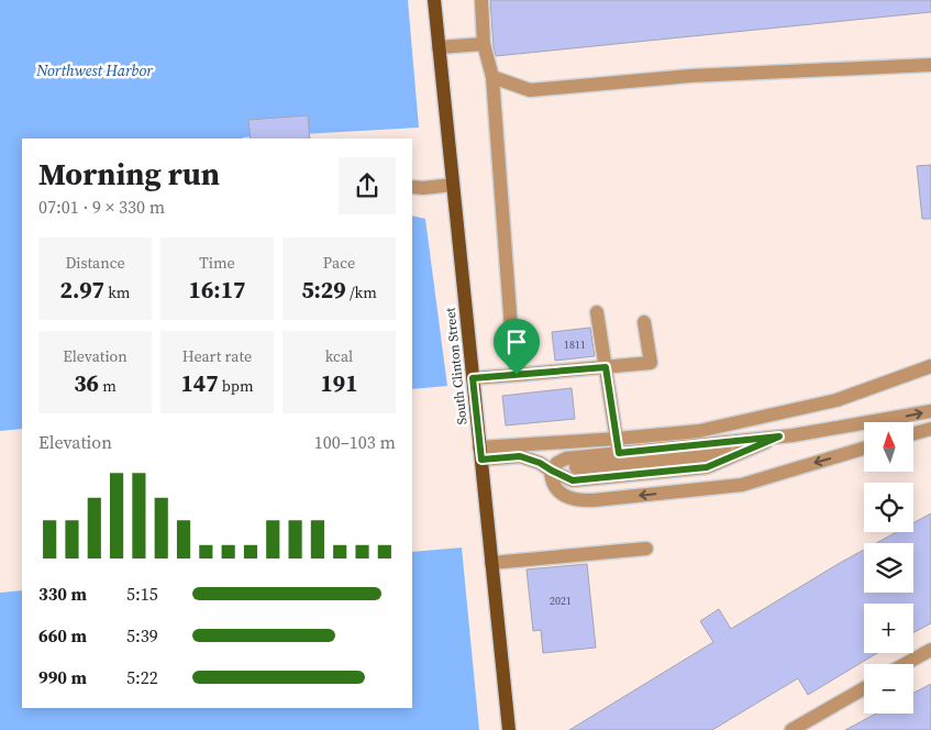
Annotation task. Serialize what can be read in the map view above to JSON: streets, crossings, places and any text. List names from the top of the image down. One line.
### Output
{"streets":{"main road":["South Clinton Street"]},"water":["Northwest Harbor"],"house_numbers":["1811","2021"],"north":"top","page":{"heading":["Morning run","07:01 · 9 × 330 m"],"stats":[["Distance","2.97 km"],["Time","16:17"],["Pace","5:29 /km"],["Elevation","36 m"],["Heart rate","147 bpm"],["kcal","191"]],"chart":["Elevation","100–103 m"],"map_buttons":["+","−"],"list":[{"name":"330 m","note":"5:15"},{"name":"660 m","note":"5:39"},{"name":"990 m","note":"5:22"}]}}
